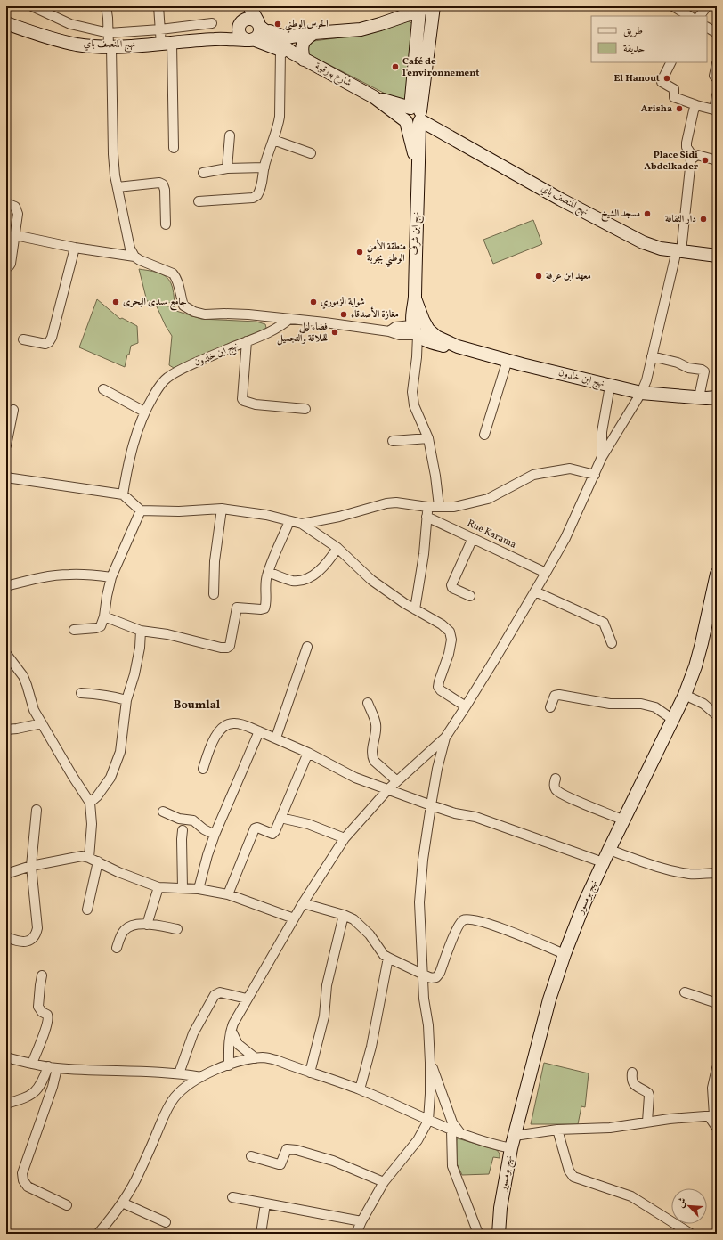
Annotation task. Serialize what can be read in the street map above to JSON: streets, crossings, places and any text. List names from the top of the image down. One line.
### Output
{"streets":{"main road":["نهج المنصف باي","شارع بورقيبة","نهج ابن شرف","نهج ابن خلدون","نهج بومسور"],"street":["Rue Karama"]},"crossings":[["نهج المنصف باي","شارع بورقيبة"],["نهج المنصف باي","نهج ابن شرف"],["شارع بورقيبة","نهج ابن شرف"],["نهج ابن شرف","نهج ابن خلدون"]],"districts":["Boumlal"],"places":["الحرس الوطني","Café de l'environnement","El Hanout","Arisha","Place Sidi Abdelkader","مسجد الشيخ","دار الثقافة","منطقة الأمن الوطني بجربة","معهد ابن عرفة","جامع سىدى البحرى","شواية الزموري","مغازة الأصدقاء","فضاء ليلى للحلاقة والتجميل"],"legend":["طريق","حديقة"],"north":"top left"}
